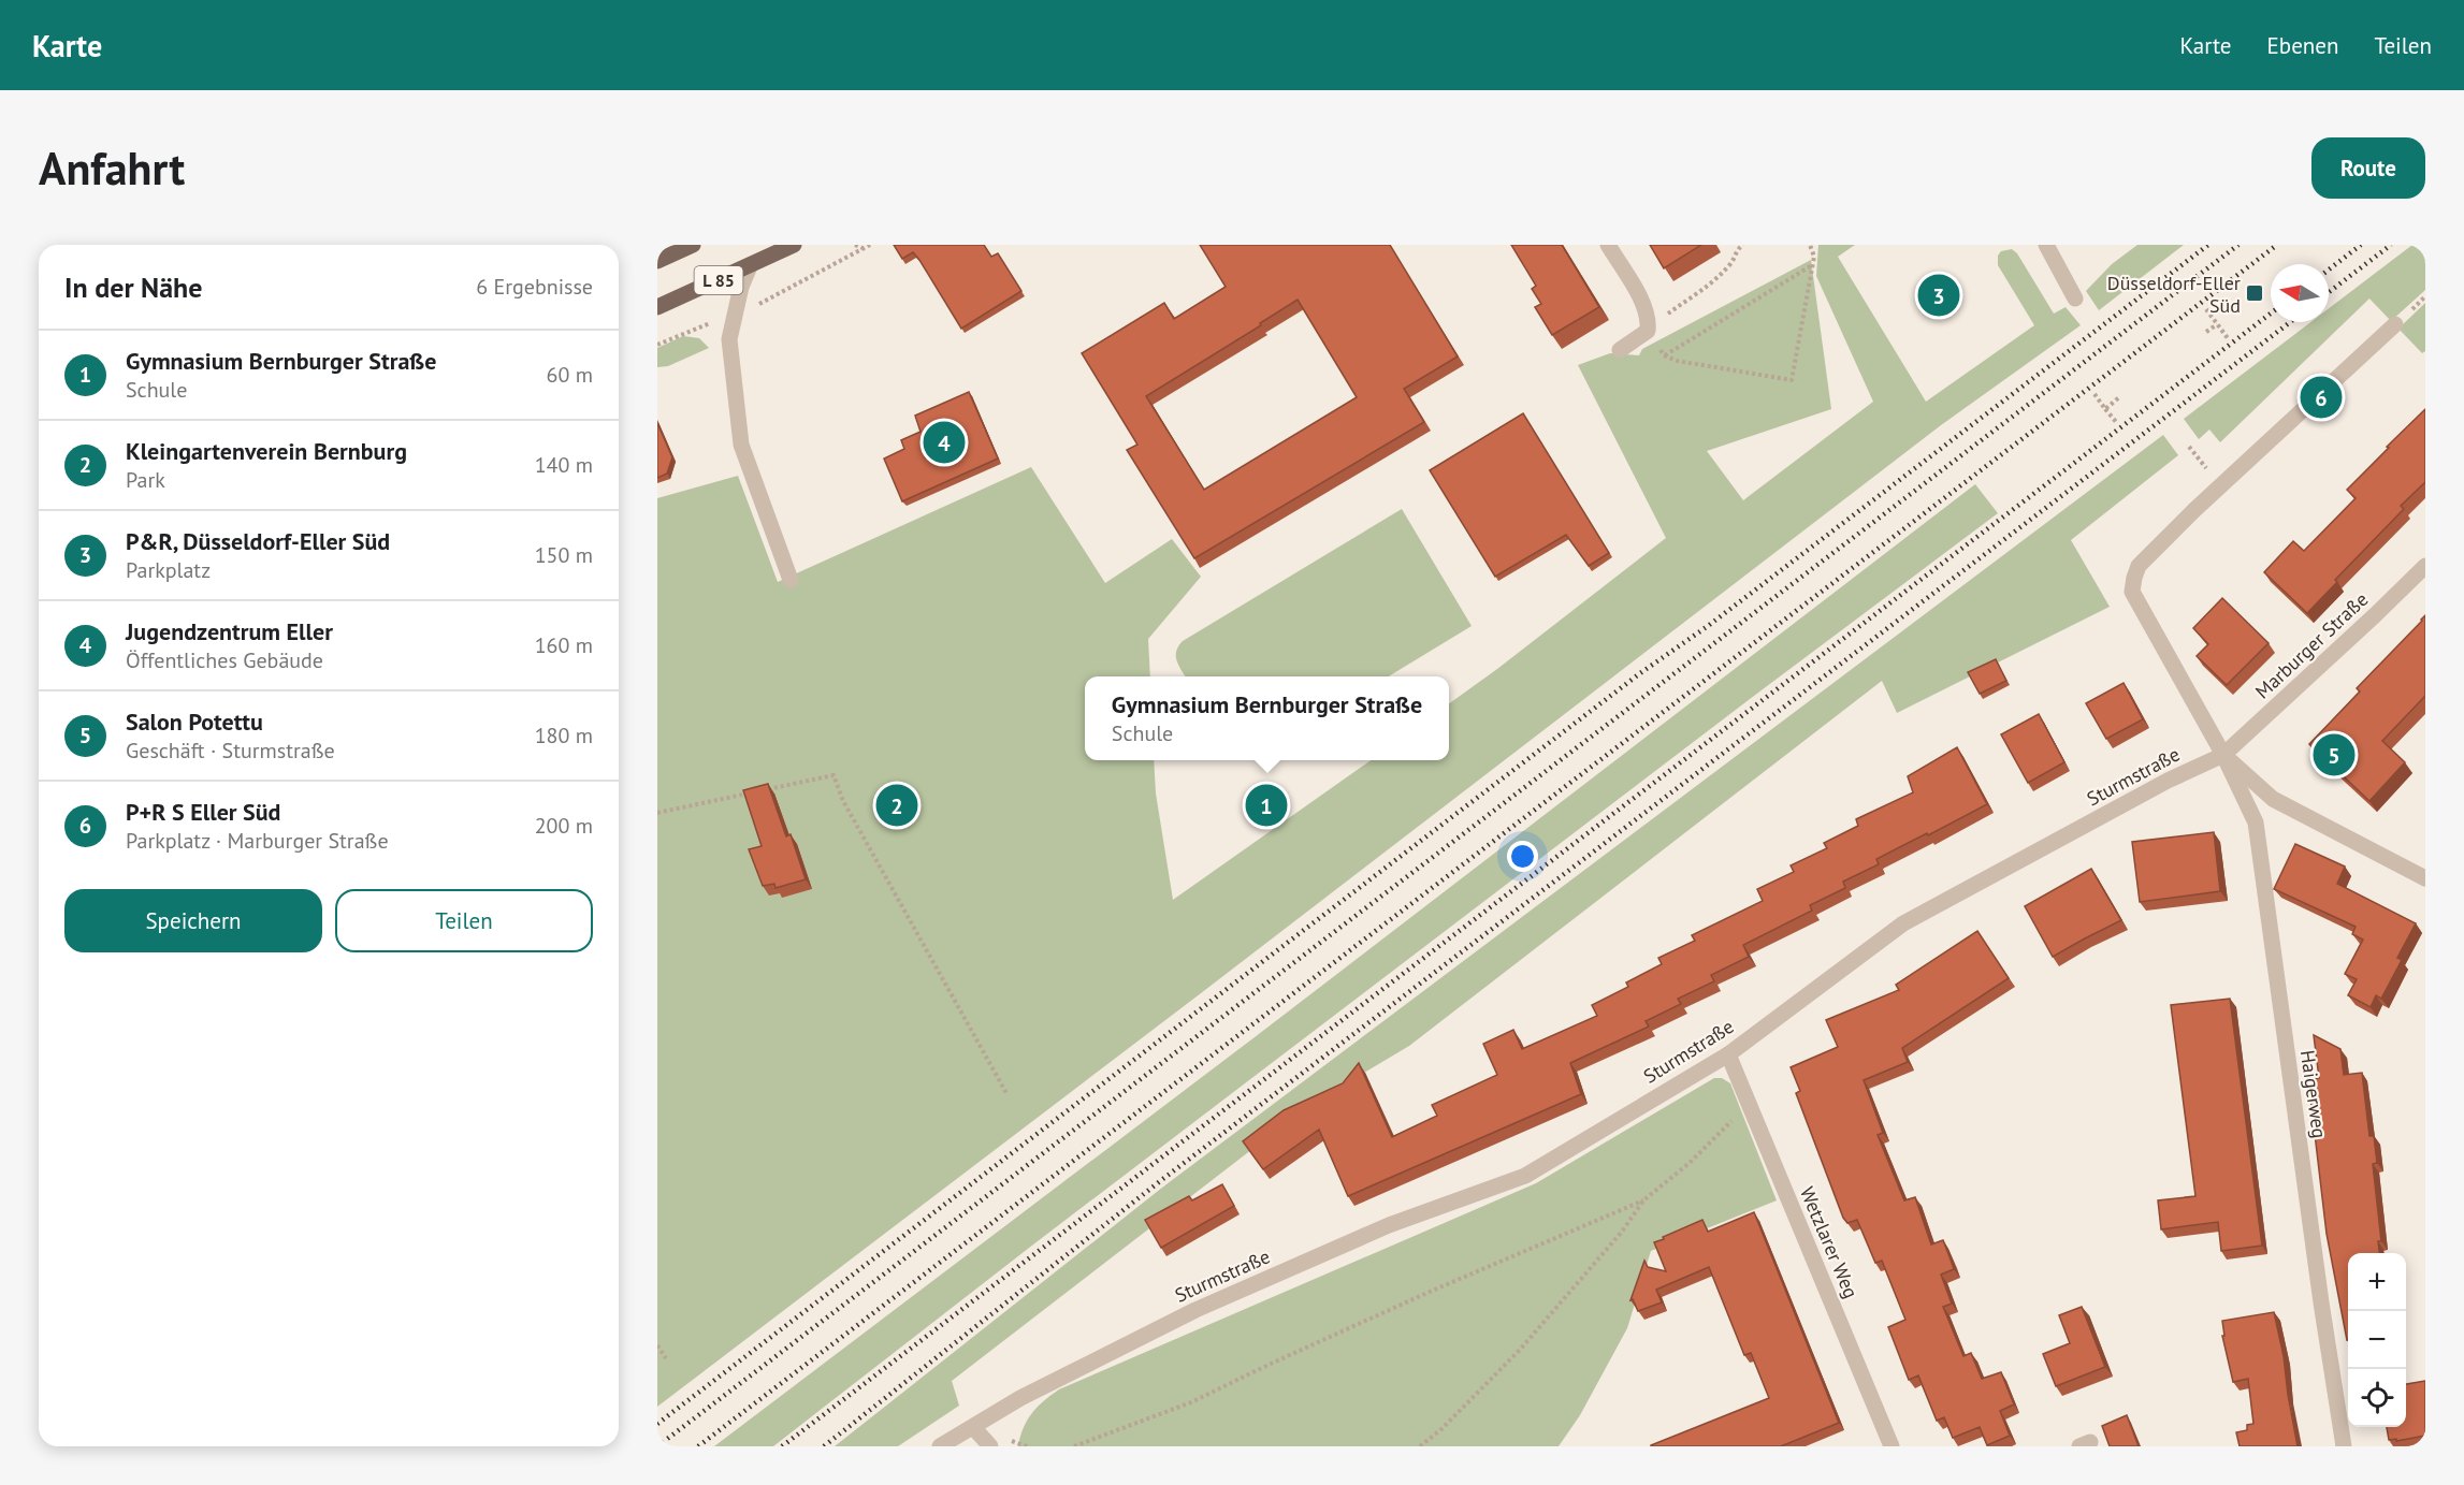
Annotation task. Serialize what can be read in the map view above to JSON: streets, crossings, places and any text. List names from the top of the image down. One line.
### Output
{"streets":{"main road":["L 85"],"street":["Marburger Straße","Sturmstraße","Haigerweg","Wetzlarer Weg"]},"crossings":[["Marburger Straße","Sturmstraße"],["Marburger Straße","Haigerweg"],["Sturmstraße","Haigerweg"],["Sturmstraße","Wetzlarer Weg"]],"places":{"transit":["Düsseldorf-Eller Süd"]},"north":"left","page":{"header":"Karte","nav":["Karte","Ebenen","Teilen"],"buttons":["Route",["Speichern","Teilen"]],"title":"Anfahrt","heading":["In der Nähe","6 Ergebnisse"],"pins":["3","6","4","5","1","2"],"list":[{"mark":"1","name":"Gymnasium Bernburger Straße","note":"Schule","value":"60 m"},{"mark":"2","name":"Kleingartenverein Bernburg","note":"Park","value":"140 m"},{"mark":"3","name":"P&R, Düsseldorf-Eller Süd","note":"Parkplatz","value":"150 m"},{"mark":"4","name":"Jugendzentrum Eller","note":"Öffentliches Gebäude","value":"160 m"},{"mark":"5","name":"Salon Potettu","note":"Geschäft · Sturmstraße","value":"180 m"},{"mark":"6","name":"P+R S Eller Süd","note":"Parkplatz · Marburger Straße","value":"200 m"}],"popup":["Gymnasium Bernburger Straße","Schule"],"map_buttons":["+","−"]}}
